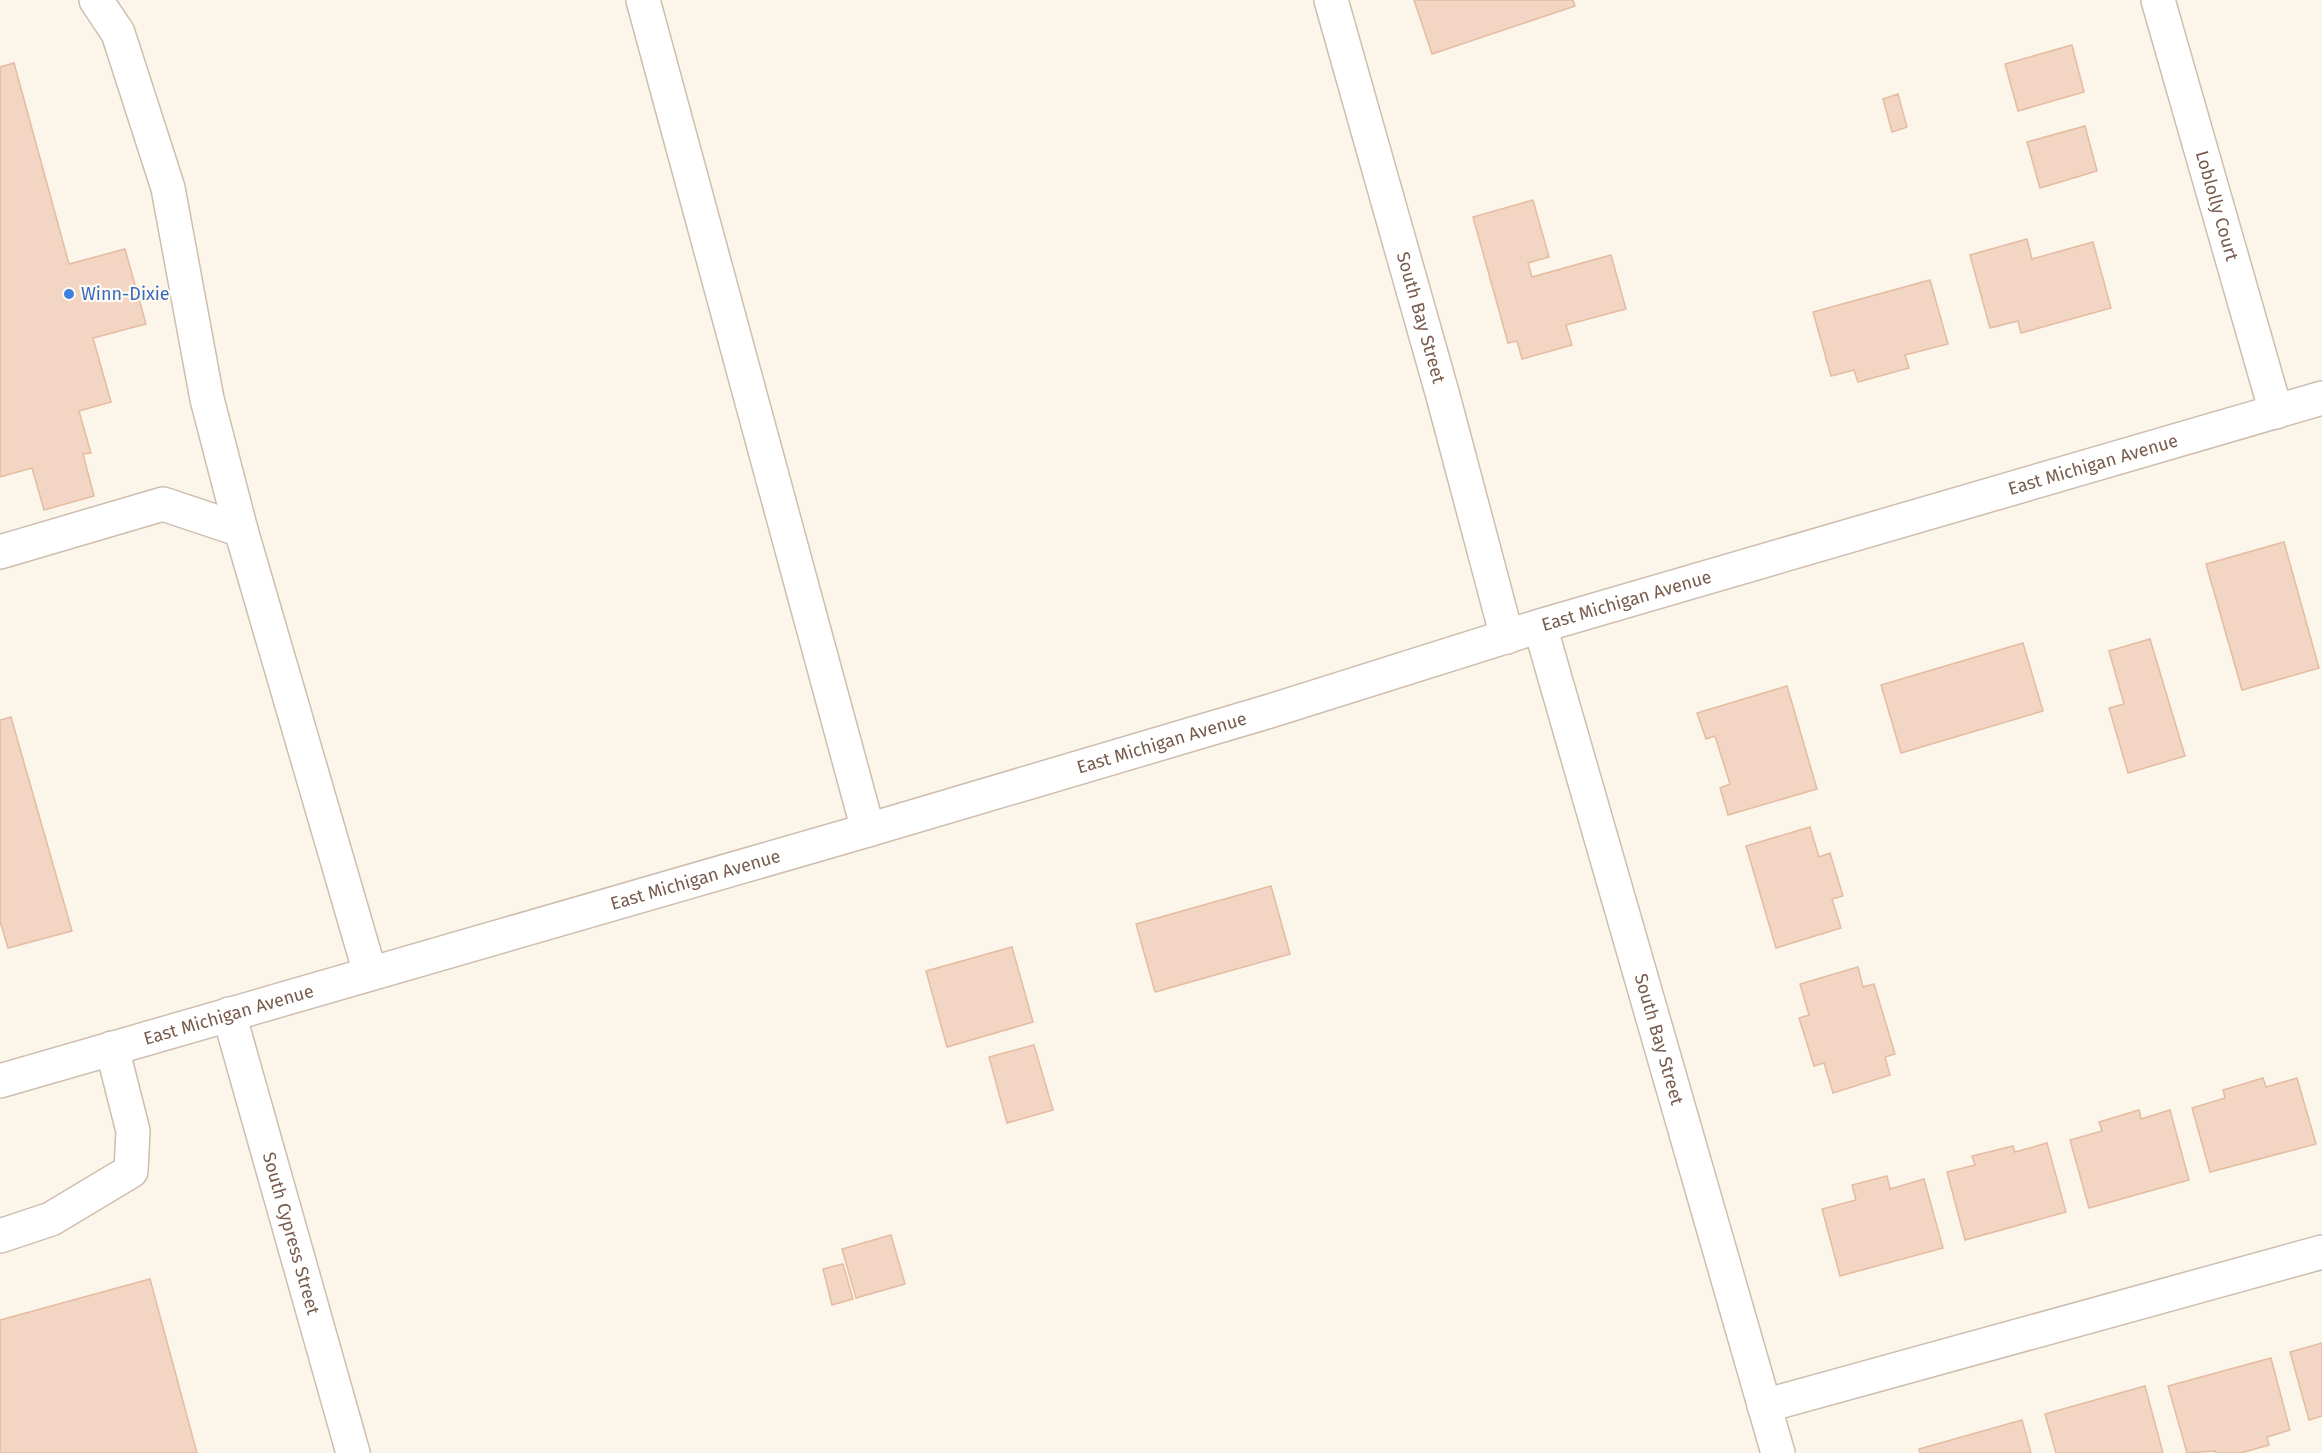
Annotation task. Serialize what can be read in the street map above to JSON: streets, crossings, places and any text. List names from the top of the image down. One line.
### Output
{"streets":{"street":["Loblolly Court","South Bay Street","East Michigan Avenue","South Cypress Street"]},"crossings":[["Loblolly Court","East Michigan Avenue"],["South Bay Street","East Michigan Avenue"],["East Michigan Avenue","South Cypress Street"]],"places":["Winn-Dixie"]}
